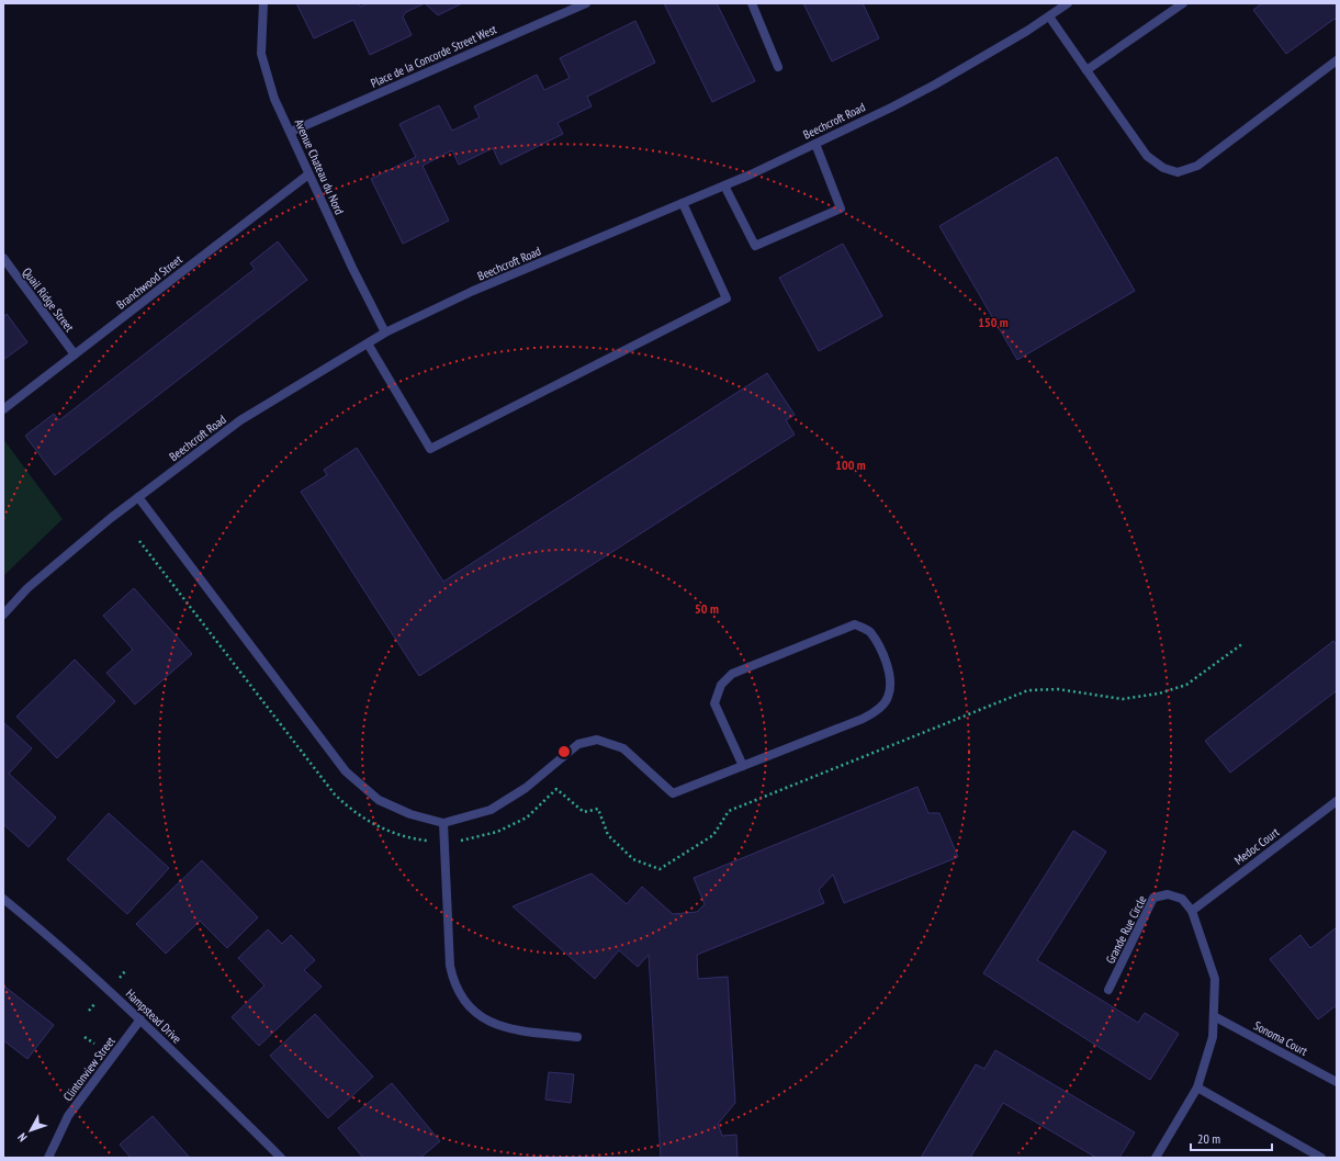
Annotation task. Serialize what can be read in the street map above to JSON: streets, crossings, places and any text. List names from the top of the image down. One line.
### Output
{"streets":{"street":["Place de la Concorde Street West","Beechcroft Road","Avenue Chateau du Nord","Branchwood Street","Quail Ridge Street","Medoc Court","Grande Rue Circle","Hampstead Drive","Sonoma Court","Clintonview Street"]},"crossings":[["Place de la Concorde Street West","Avenue Chateau du Nord"],["Beechcroft Road","Avenue Chateau du Nord"],["Avenue Chateau du Nord","Branchwood Street"],["Branchwood Street","Quail Ridge Street"],["Medoc Court","Grande Rue Circle"],["Grande Rue Circle","Sonoma Court"],["Hampstead Drive","Clintonview Street"]],"scale_bar":"20 m","north":"bottom left","rings":["150 m","100 m","50 m"]}
